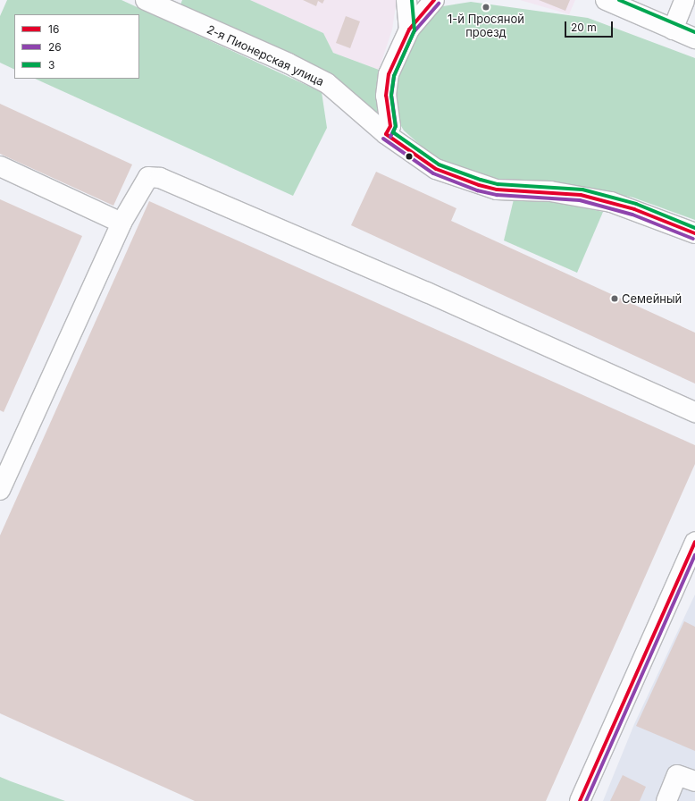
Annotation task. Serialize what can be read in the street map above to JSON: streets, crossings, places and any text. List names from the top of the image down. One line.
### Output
{"streets":{"street":["2-я Пионерская улица"]},"places":["1-й Просяной проезд","Семейный"],"lines":["transit line 16","transit line 3","transit line 26"],"legend":["16","26","3"],"scale_bar":"20 m"}
